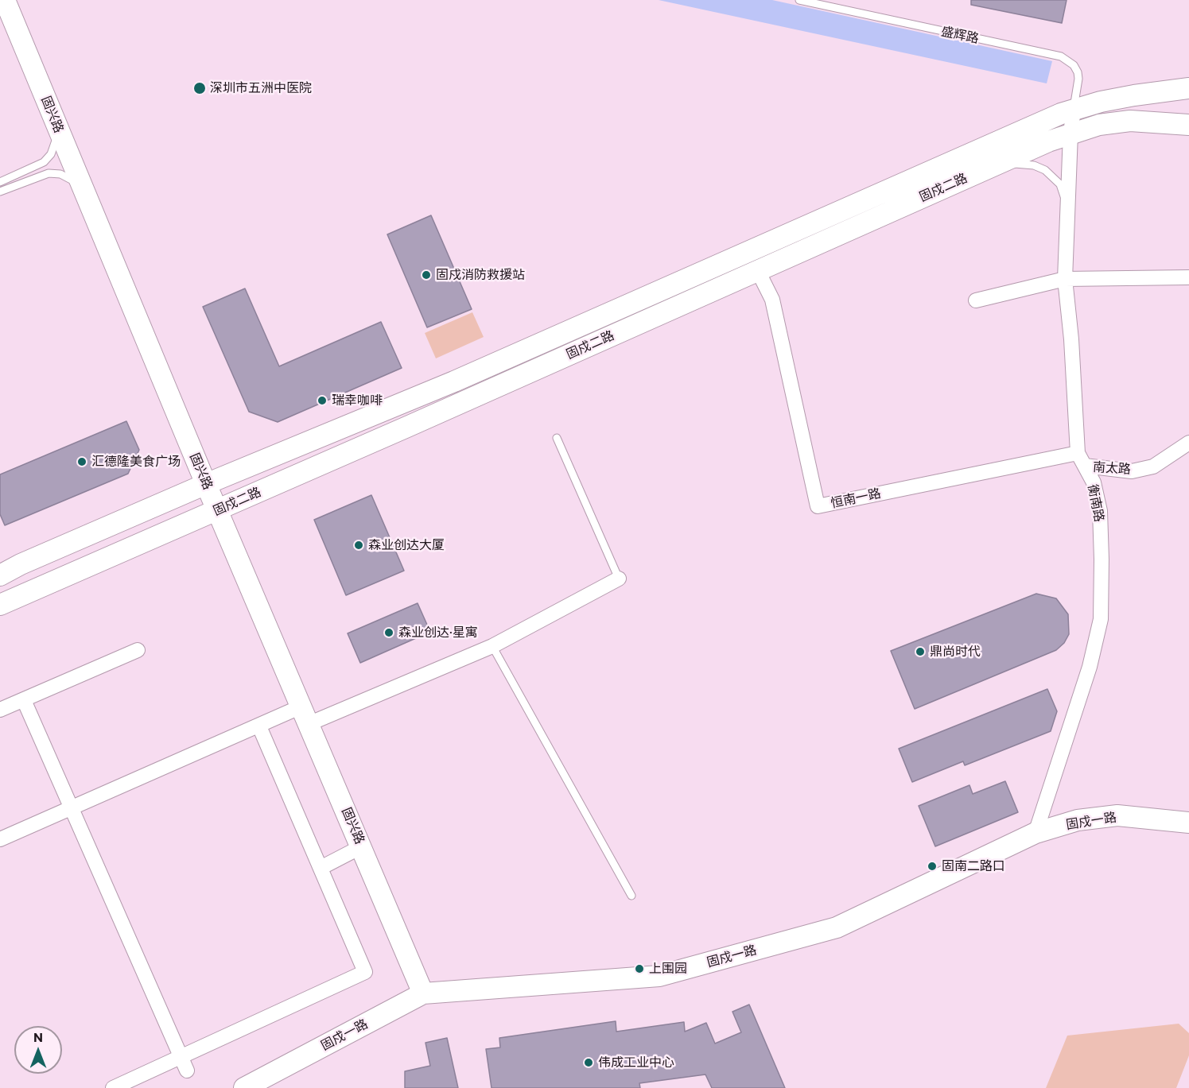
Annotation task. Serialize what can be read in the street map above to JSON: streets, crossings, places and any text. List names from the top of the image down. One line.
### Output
{"streets":{"street":["固兴路","固戍二路","南太路","恒南一路","衡南路","固戍一路"],"lane":["盛辉路"]},"crossings":[["盛辉路","固戍二路"],["盛辉路","衡南路"],["固兴路","固戍二路"],["固兴路","固戍一路"],["固戍二路","恒南一路"],["固戍二路","衡南路"],["南太路","衡南路"],["恒南一路","衡南路"],["衡南路","固戍一路"]],"places":["深圳市五洲中医院","固戍消防救援站","瑞幸咖啡","汇德隆美食广场","森业创达大厦","森业创达·星寓","鼎尚时代","固南二路口","上围园","伟成工业中心"],"north":"top"}
